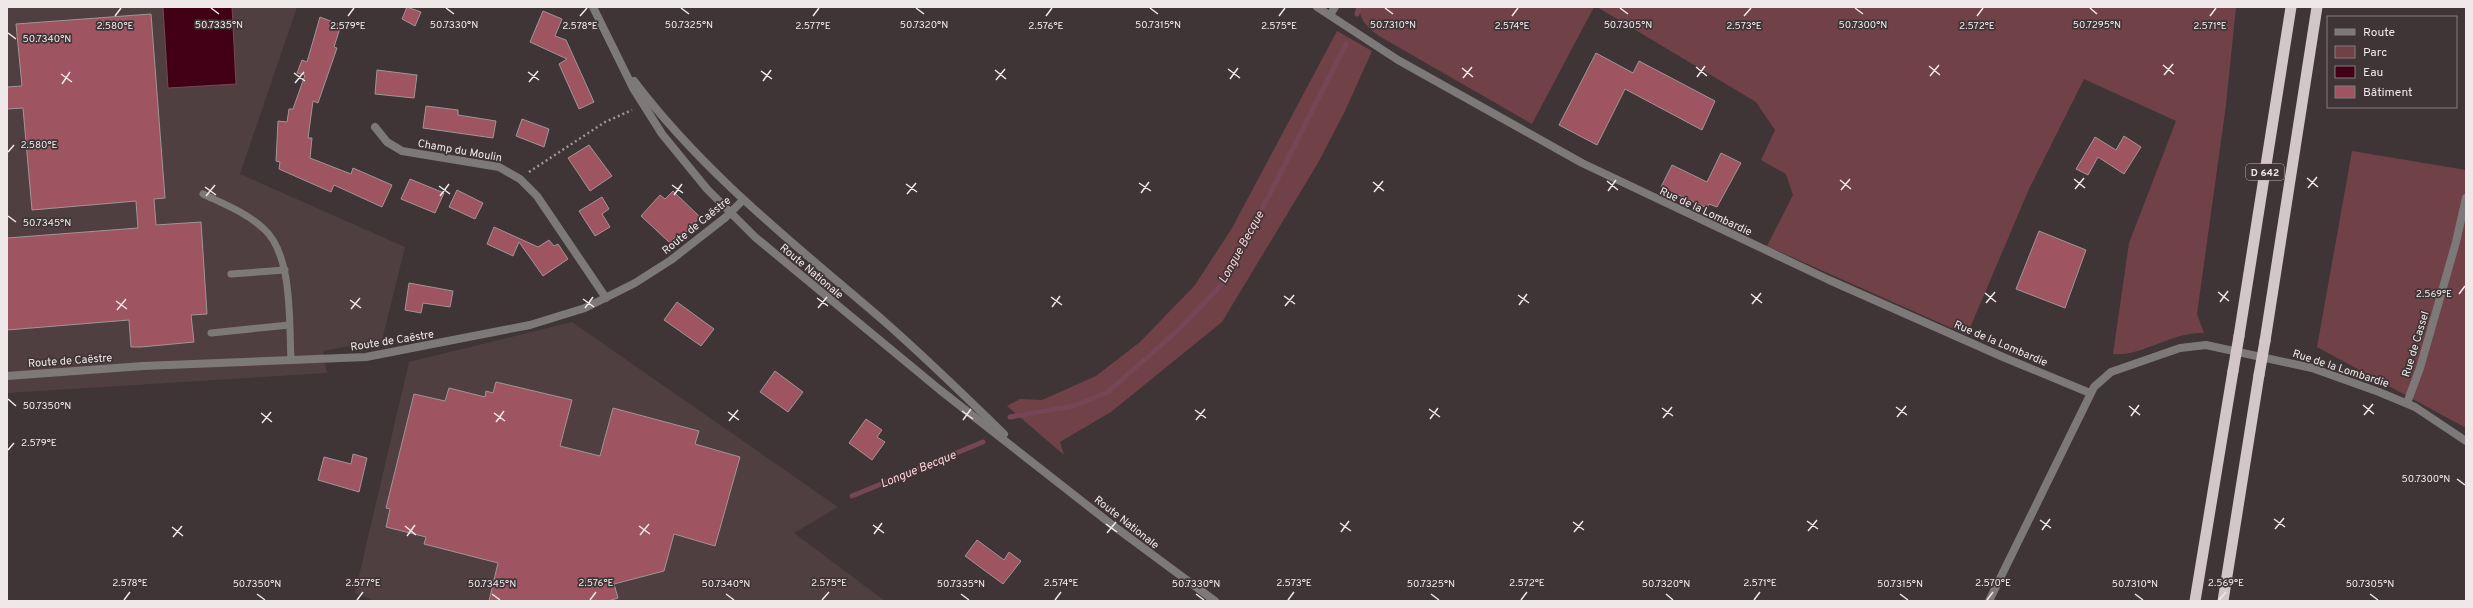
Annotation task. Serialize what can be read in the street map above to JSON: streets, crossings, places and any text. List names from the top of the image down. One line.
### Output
{"streets":{"highway":["D 642"],"street":["Champ du Moulin","Rue de la Lombardie","Route de Caëstre","Route Nationale","Rue de Cassel"]},"crossings":[["Champ du Moulin","Route de Caëstre"],["Rue de la Lombardie","Rue de Cassel"],["Route de Caëstre","Route Nationale"]],"water":["Longue Becque"],"legend":["Route","Parc","Eau","Bâtiment"],"coordinates":["50.7310°N","50.7295°N","50.7335°N","50.7330°N","50.7325°N","50.7320°N","50.7315°N","50.7305°N","50.7300°N","2.579°E","2.578°E","2.574°E","2.573°E","2.572°E","2.571°E","2.580°E","2.577°E","2.576°E","2.575°E","50.7340°N","50.7345°N","2.569°E","50.7350°N","2.570°E"]}
